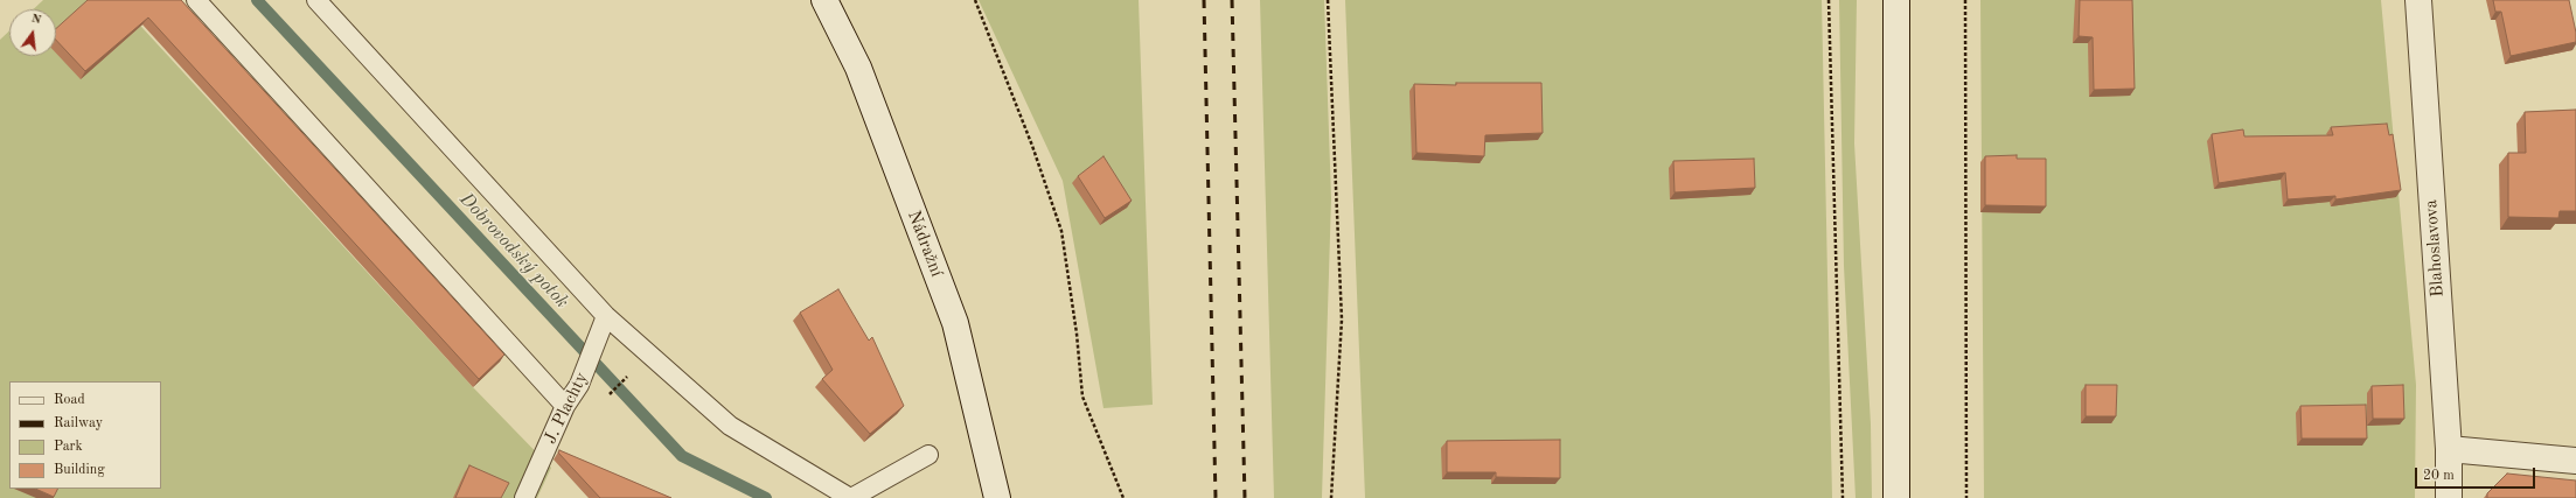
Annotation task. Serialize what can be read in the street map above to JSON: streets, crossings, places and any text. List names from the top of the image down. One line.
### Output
{"streets":{"main road":["Nádražní","Blahoslavova"],"lane":["J. Plachty"]},"water":["Dobrovodský potok"],"legend":["Road","Railway","Park","Building"],"scale_bar":"20 m","north":"top"}
